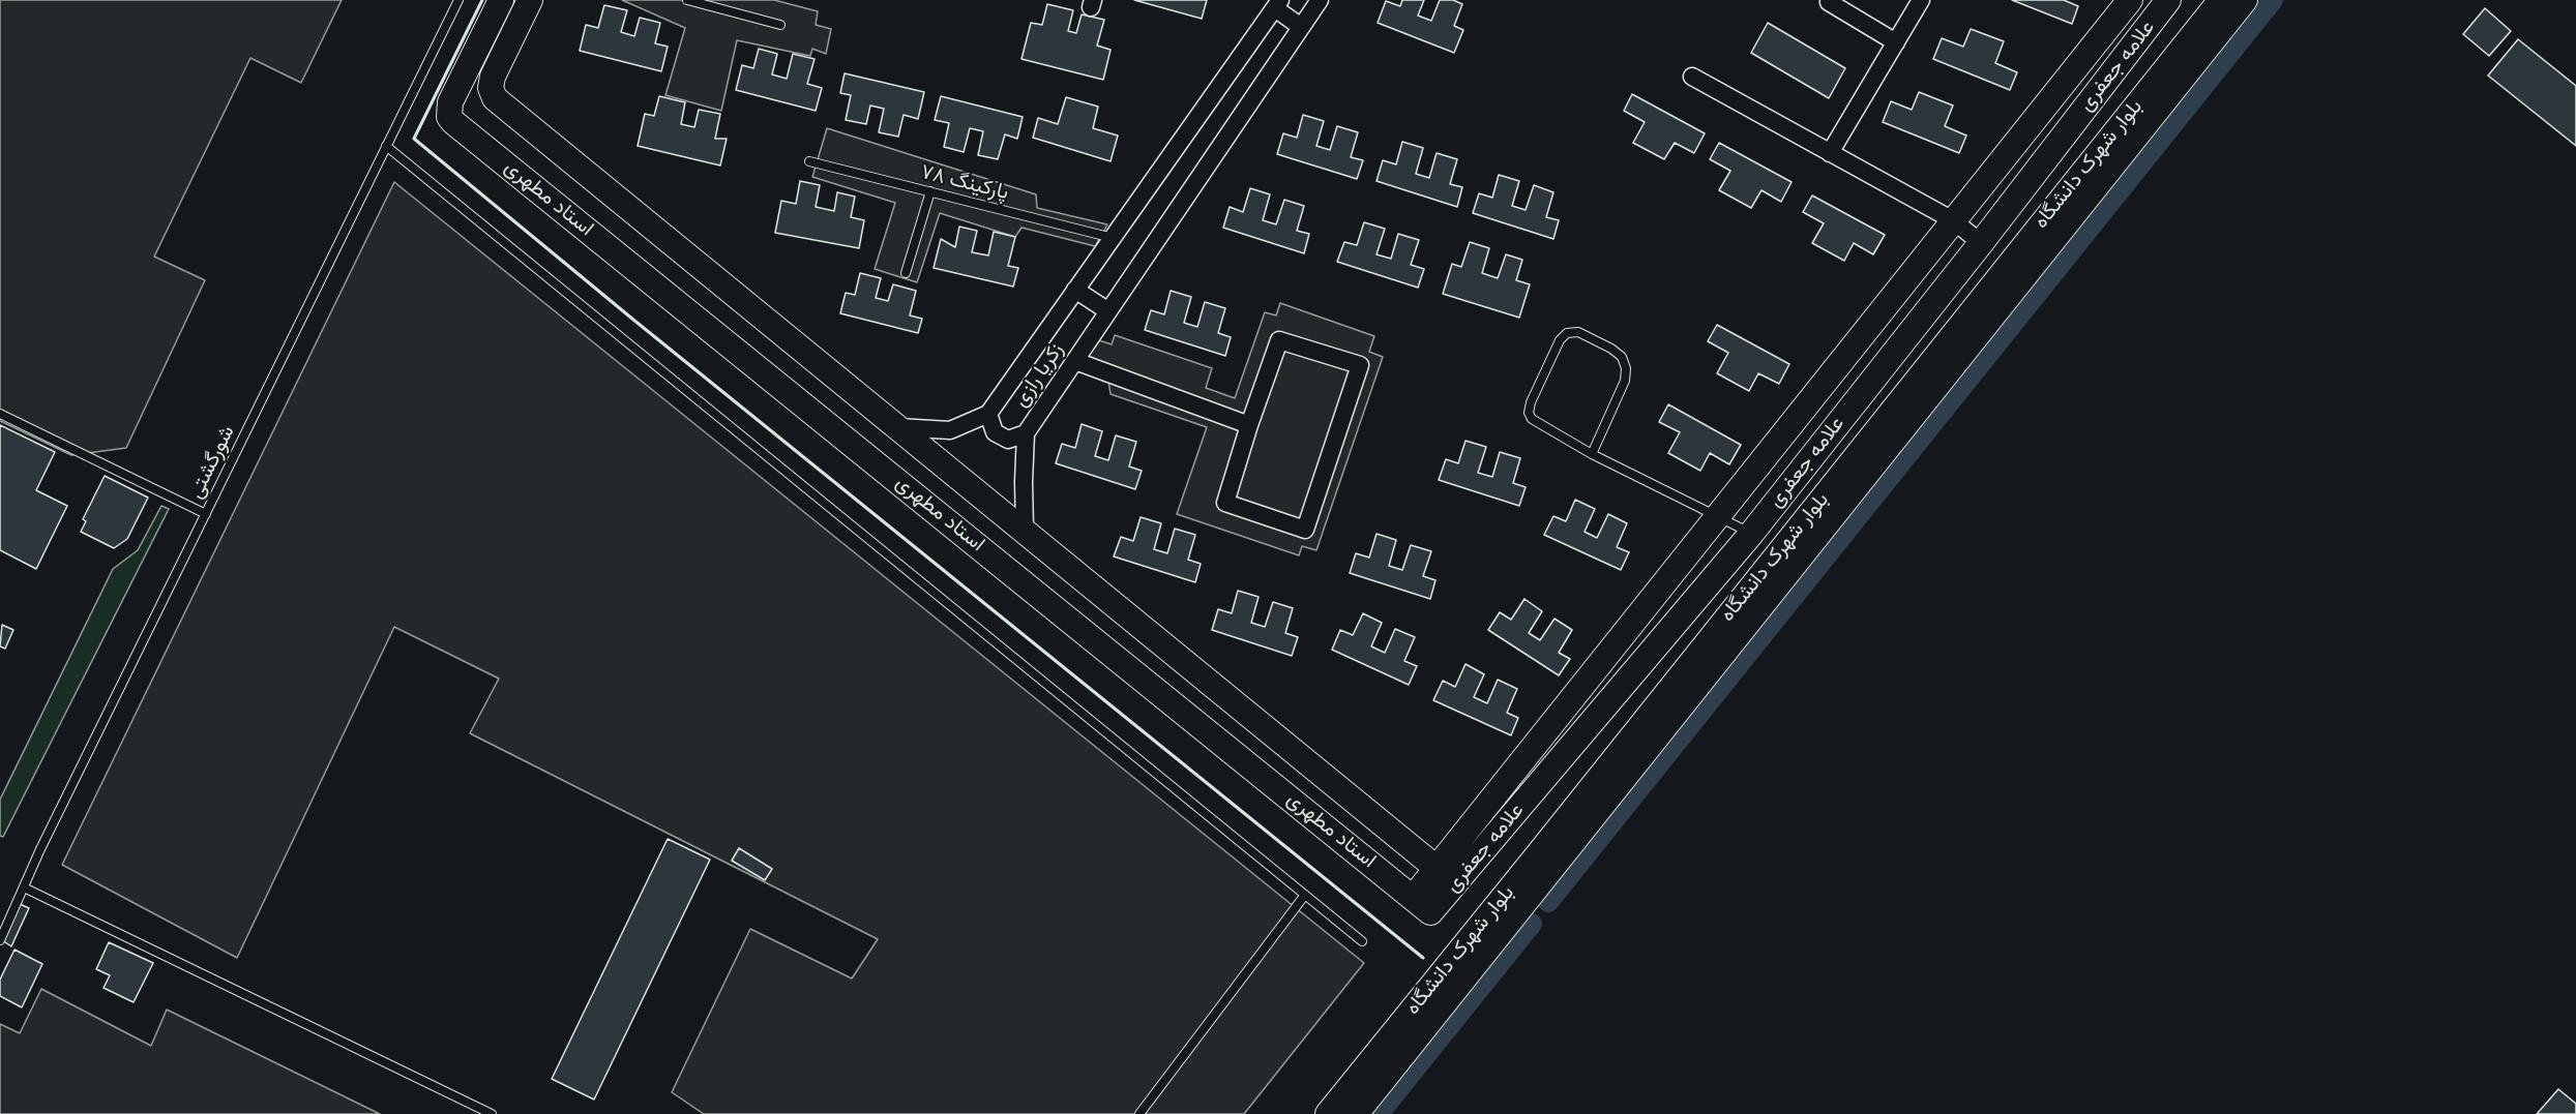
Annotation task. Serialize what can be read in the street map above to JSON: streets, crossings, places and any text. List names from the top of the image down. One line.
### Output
{"streets":{"street":["علامه جعفری","بلوار شهرک دانشگاه","استاد مطهری","زکریا رازی"],"lane":["پارکینگ ۷۸","شورگشتی"]},"crossings":[["علامه جعفری","استاد مطهری"],["پارکینگ ۷۸","زکریا رازی"]]}
